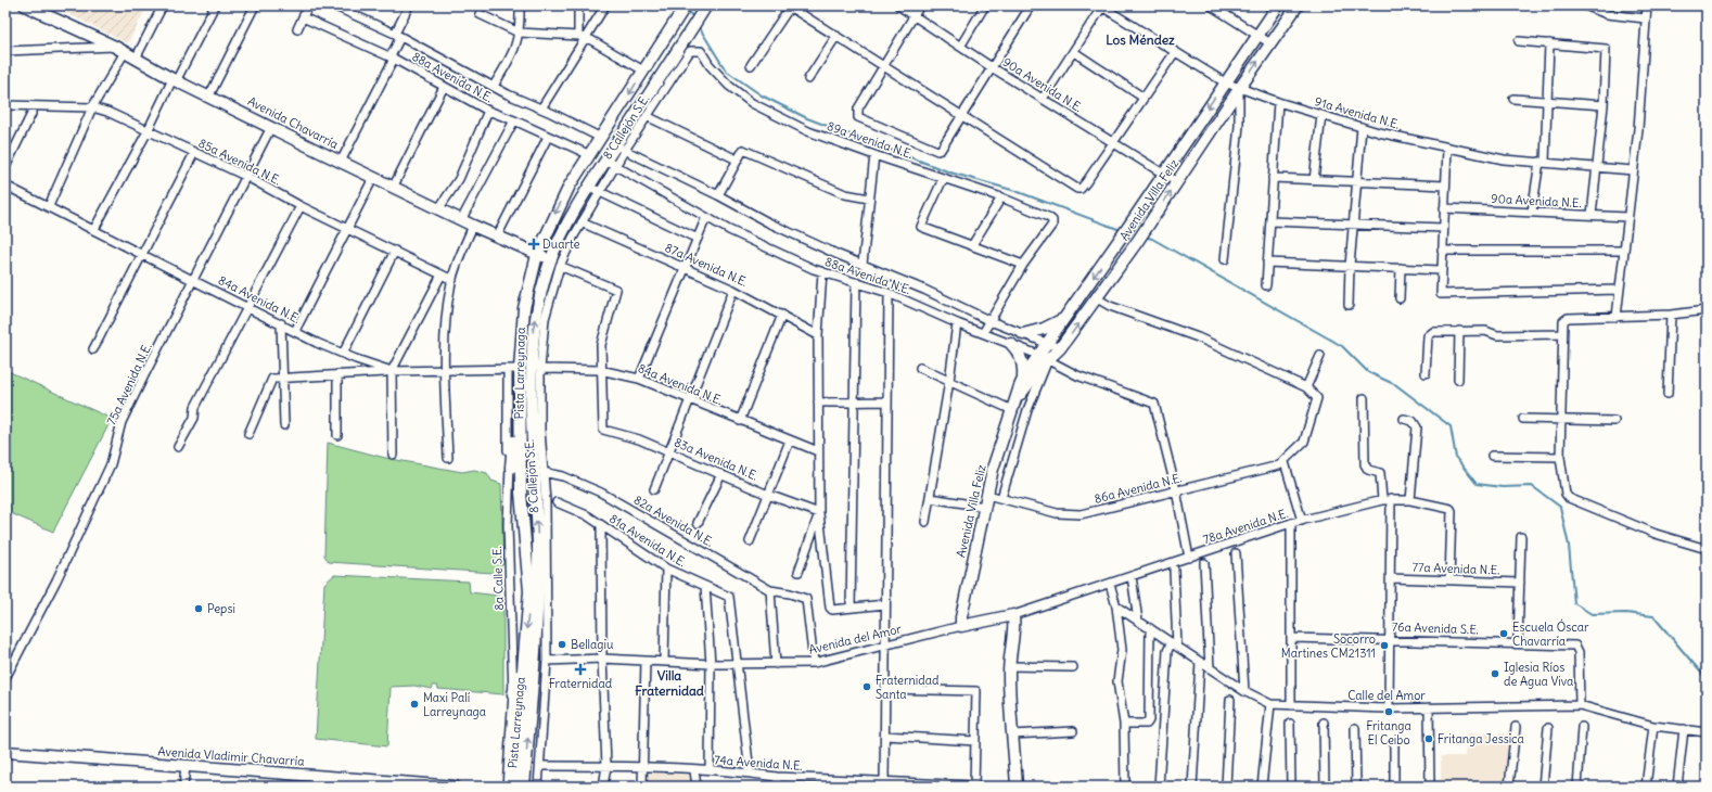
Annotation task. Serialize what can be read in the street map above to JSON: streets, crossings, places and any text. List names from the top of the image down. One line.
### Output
{"streets":{"street":["88a Avenida N.E.","90a Avenida N.E.","91a Avenida N.E.","Avenida Chavarría","8 Callejón S.E.","89a Avenida N.E.","85a Avenida N.E.","Avenida Villa Feliz","87a Avenida N.E.","84a Avenida N.E.","Pista Larreynaga","75a Avenida N.E.","83a Avenida N.E.","86a Avenida N.E.","82a Avenida N.E.","78a Avenida N.E.","81a Avenida N.E.","77a Avenida N.E.","8a Calle S.E.","76a Avenida S.E.","Avenida del Amor","Calle del Amor","Avenida Vladimir Chavarría","74a Avenida N.E."]},"crossings":[["88a Avenida N.E.","8 Callejón S.E."],["88a Avenida N.E.","Avenida Villa Feliz"],["88a Avenida N.E.","Pista Larreynaga"],["88a Avenida N.E.","86a Avenida N.E."],["90a Avenida N.E.","Avenida Villa Feliz"],["91a Avenida N.E.","Avenida Villa Feliz"],["Avenida Chavarría","8 Callejón S.E."],["Avenida Chavarría","Pista Larreynaga"],["Avenida Chavarría","75a Avenida N.E."],["8 Callejón S.E.","89a Avenida N.E."],["8 Callejón S.E.","87a Avenida N.E."],["8 Callejón S.E.","84a Avenida N.E."],["8 Callejón S.E.","Pista Larreynaga"],["8 Callejón S.E.","82a Avenida N.E."],["8 Callejón S.E.","Avenida del Amor"],["8 Callejón S.E.","74a Avenida N.E."],["85a Avenida N.E.","75a Avenida N.E."],["Avenida Villa Feliz","86a Avenida N.E."],["Avenida Villa Feliz","Avenida del Amor"],["84a Avenida N.E.","Pista Larreynaga"],["84a Avenida N.E.","75a Avenida N.E."],["84a Avenida N.E.","83a Avenida N.E."],["84a Avenida N.E.","8a Calle S.E."],["82a Avenida N.E.","Avenida del Amor"],["78a Avenida N.E.","77a Avenida N.E."],["78a Avenida N.E.","Avenida del Amor"],["81a Avenida N.E.","Avenida del Amor"],["76a Avenida S.E.","Calle del Amor"]],"districts":["Los Méndez","Villa Fraternidad"],"places":{"health":["Duarte","Fraternidad"],"other":["Pepsi","Escuela Óscar Chavarría","Bellagiu","Socorro Martines CM21311","Iglesia Ríos de Agua Viva","Fraternidad Santa","Maxi Palí Larreynaga","Fritanga El Ceibo","Fritanga Jessica"]}}
